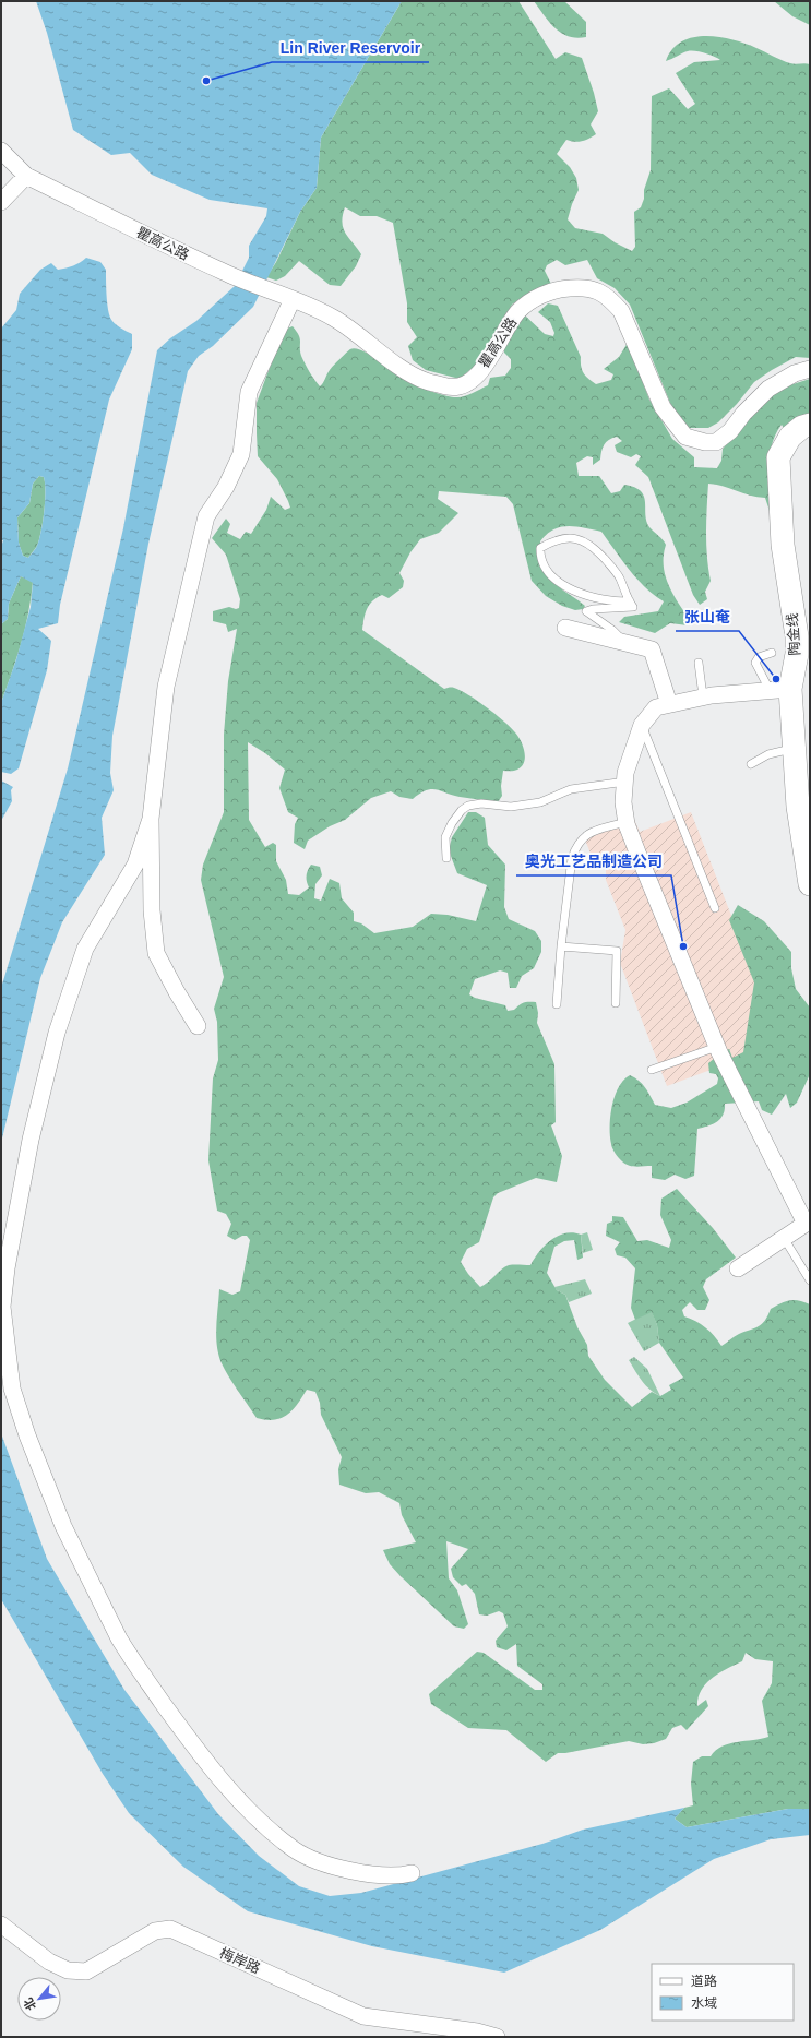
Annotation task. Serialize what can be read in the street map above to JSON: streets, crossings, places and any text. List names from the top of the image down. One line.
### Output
{"streets":{"street":["瞿高公路","陶金线","梅岸路"]},"places":["Lin River Reservoir","张山奄","奥光工艺品制造公司"],"legend":["道路","水域"],"north":"bottom left"}
